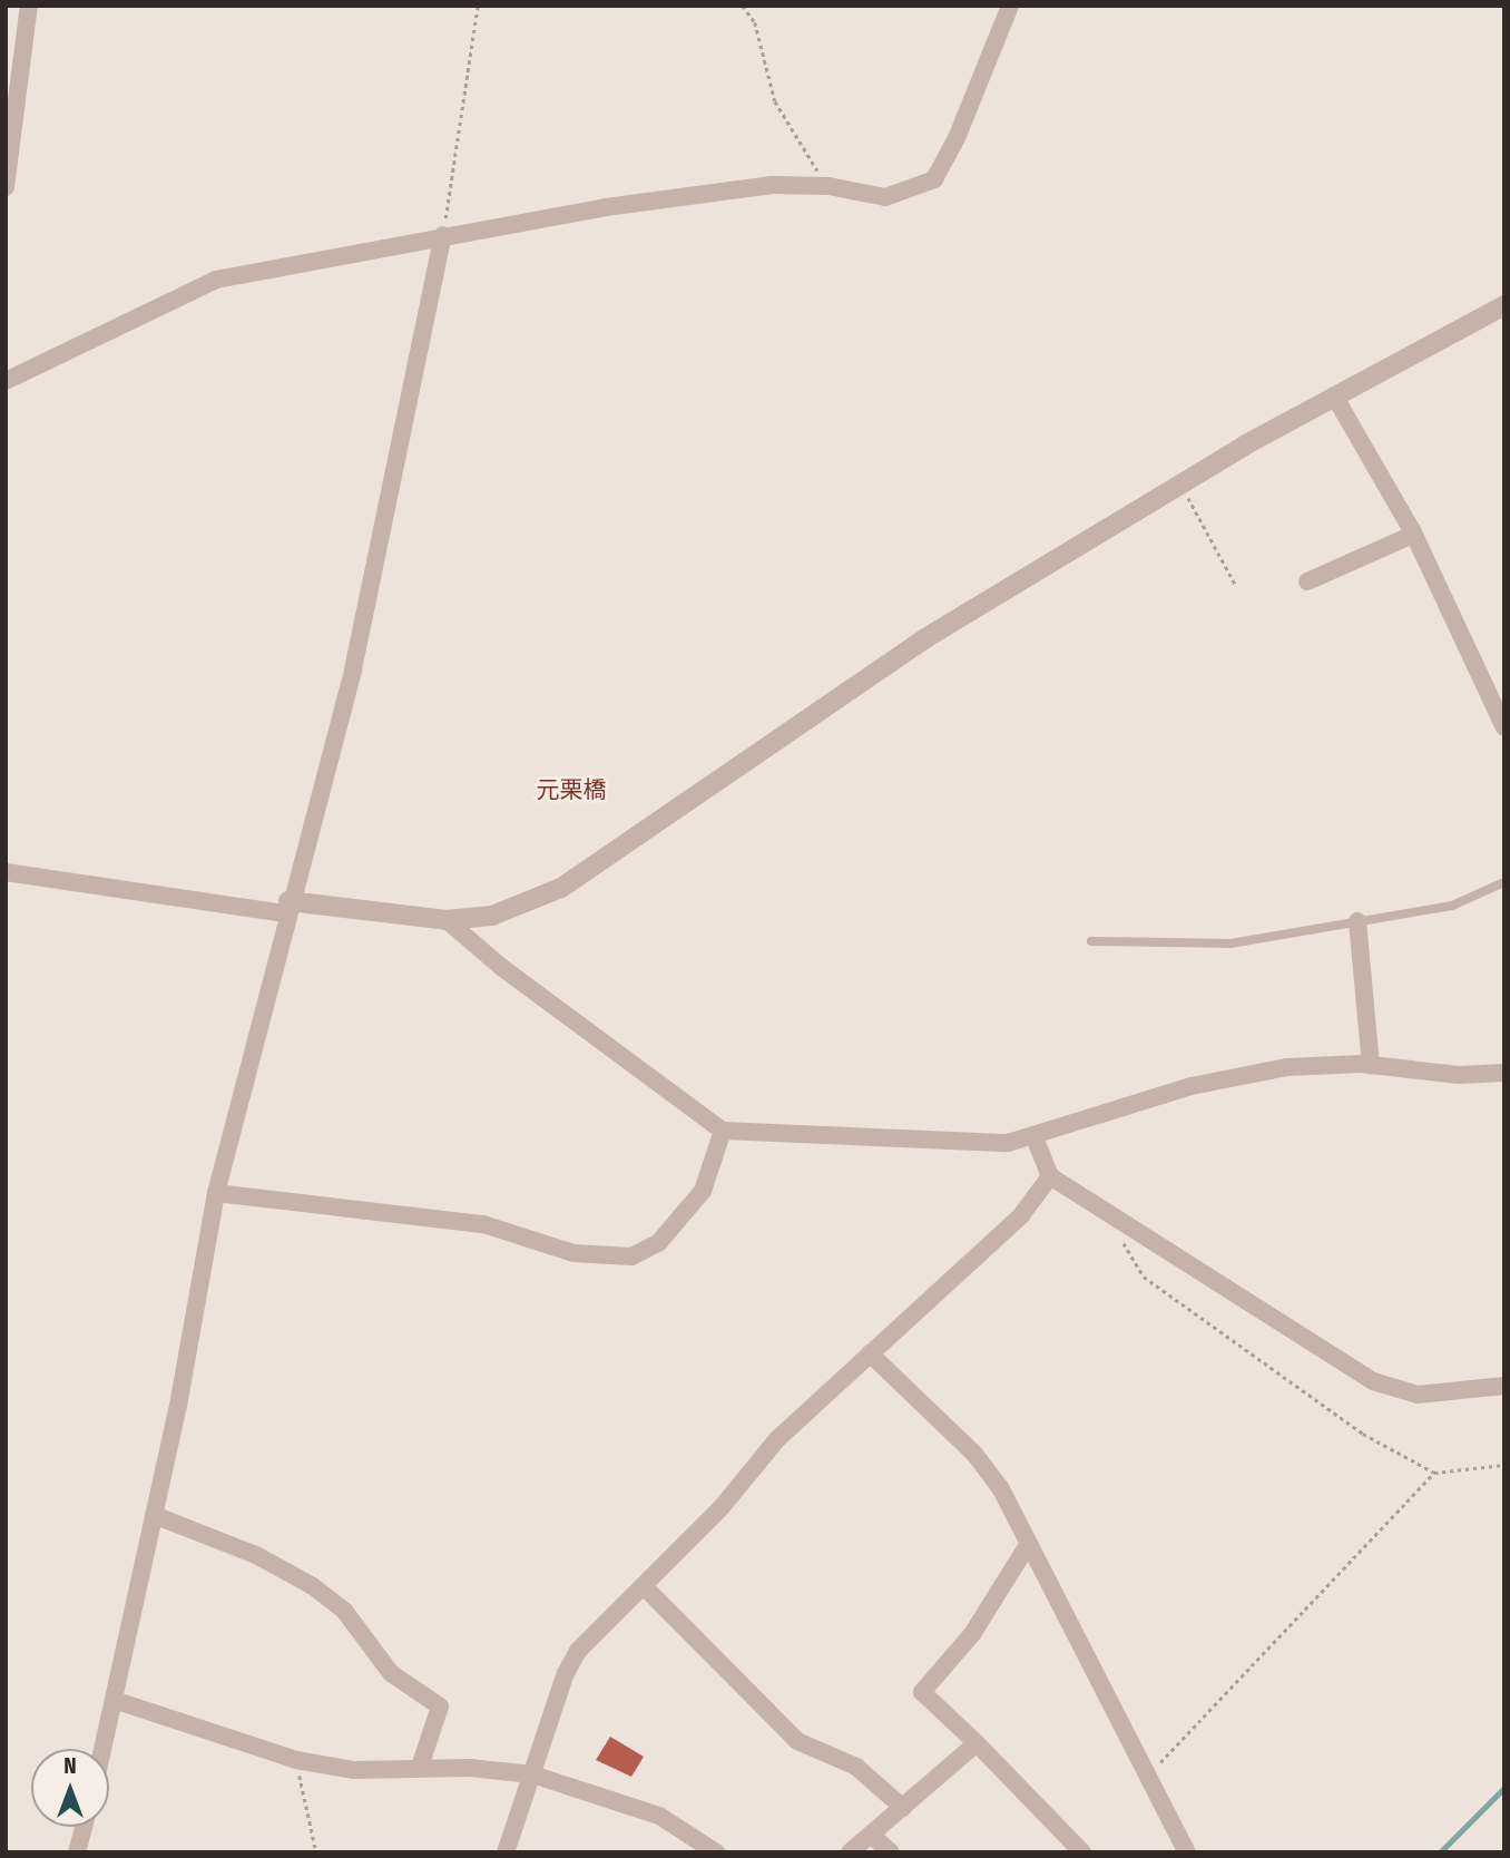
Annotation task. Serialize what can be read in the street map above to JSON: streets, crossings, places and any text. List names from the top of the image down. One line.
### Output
{"districts":["元栗橋"],"north":"top"}
